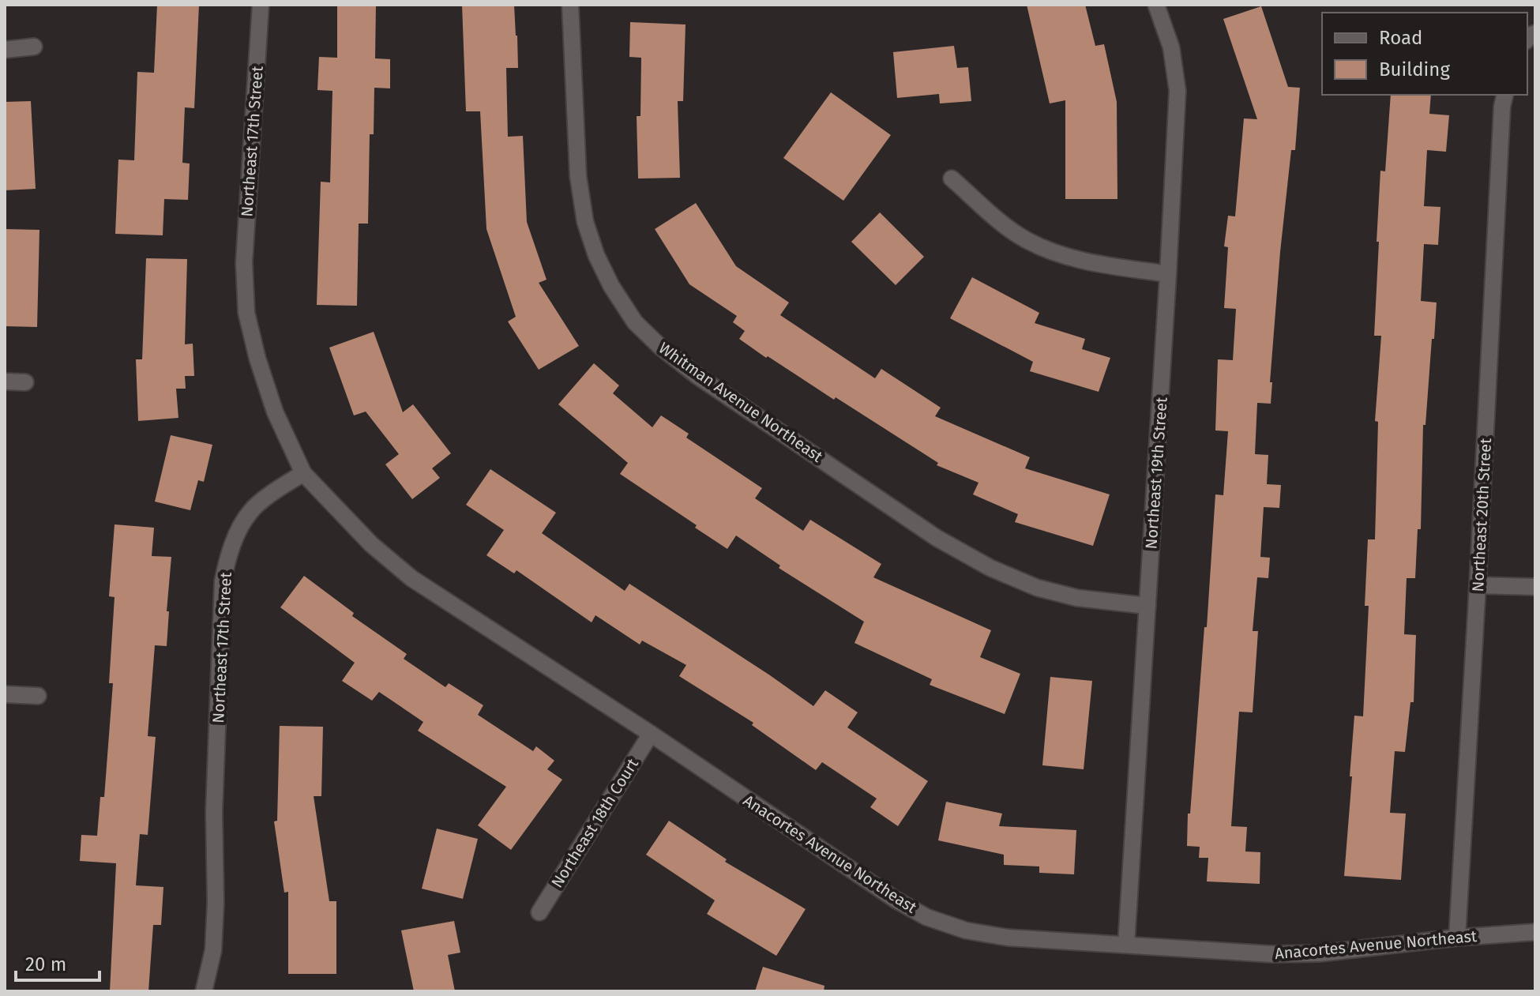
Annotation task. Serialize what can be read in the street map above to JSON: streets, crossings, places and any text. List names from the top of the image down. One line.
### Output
{"streets":{"street":["Northeast 17th Street","Whitman Avenue Northeast","Northeast 19th Street","Northeast 20th Street","Northeast 18th Court","Anacortes Avenue Northeast"]},"crossings":[["Northeast 17th Street","Anacortes Avenue Northeast"],["Whitman Avenue Northeast","Northeast 19th Street"],["Northeast 19th Street","Anacortes Avenue Northeast"],["Northeast 20th Street","Anacortes Avenue Northeast"],["Northeast 18th Court","Anacortes Avenue Northeast"]],"legend":["Road","Building"],"scale_bar":"20 m"}
